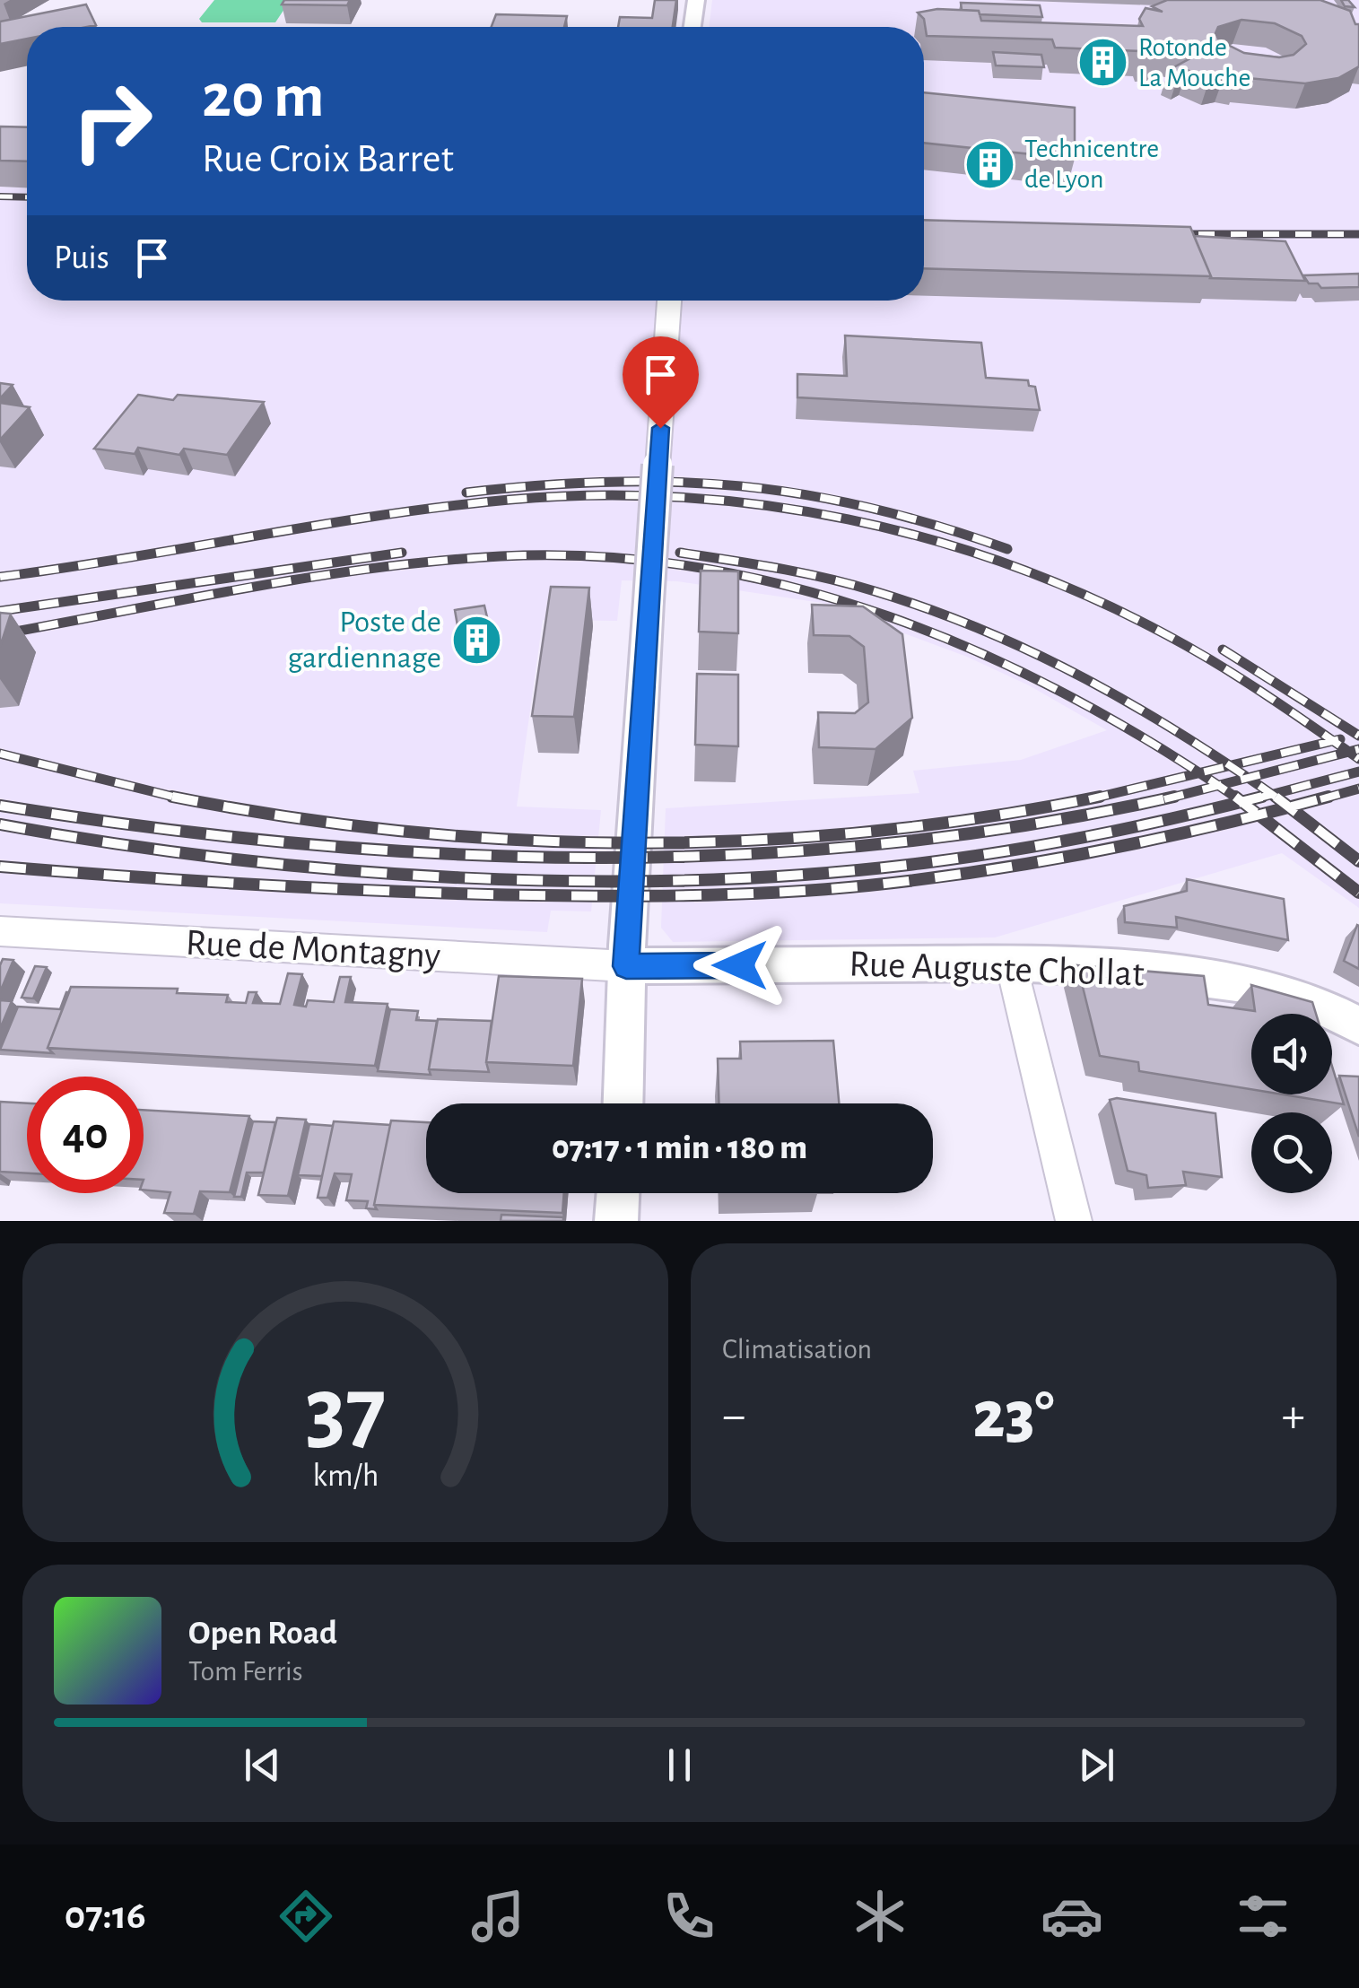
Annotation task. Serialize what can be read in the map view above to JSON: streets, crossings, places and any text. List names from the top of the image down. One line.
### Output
{"streets":{"street":["Rue de Montagny","Rue Auguste Chollat"]},"crossings":[["Rue de Montagny","Rue Auguste Chollat"]],"places":{"building":["Rotonde La Mouche","Technicentre de Lyon","Poste de gardiennage"]},"page":{"turn":["20 m","Rue Croix Barret"],"then":"Puis","limit":"40","trip":"07:17 · 1 min · 180 m","tile":"Climatisation","heat":["−","23°","+"],"song":["Open Road","Tom Ferris"],"tabs":"07:16","gauge":["37","km/h"]}}
